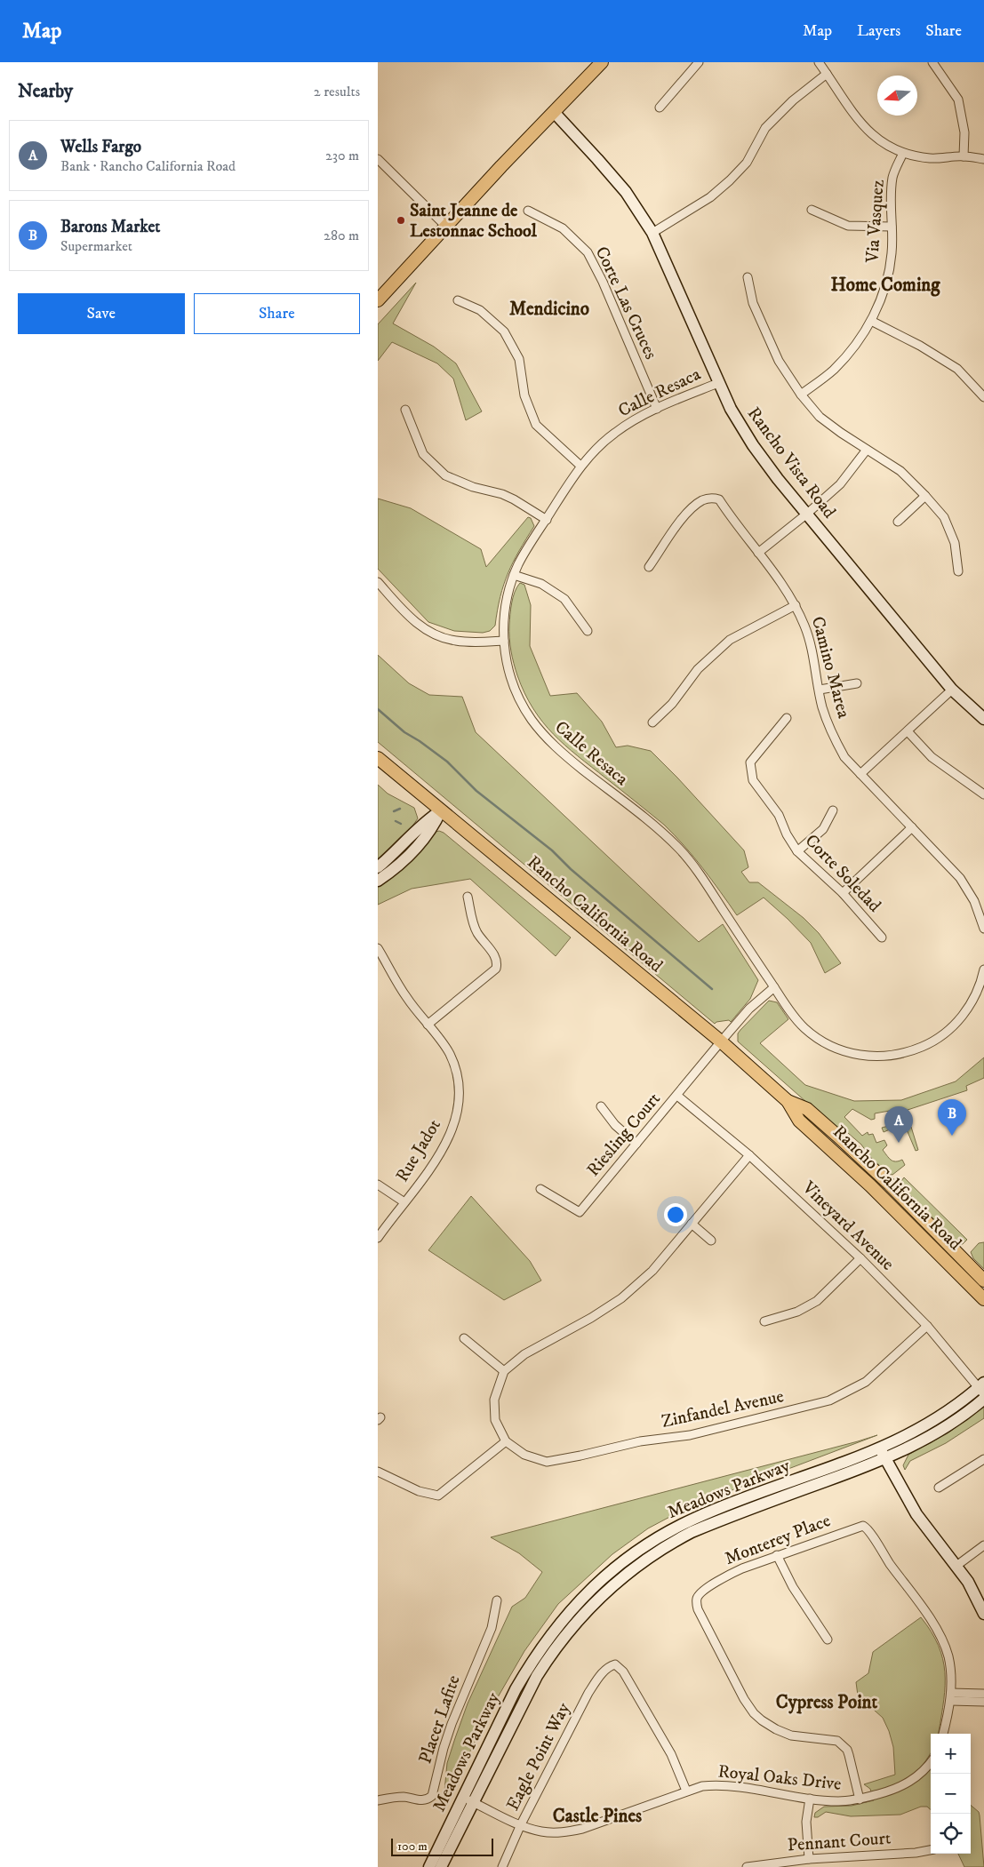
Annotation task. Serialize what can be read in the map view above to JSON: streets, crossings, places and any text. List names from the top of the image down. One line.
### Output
{"streets":{"main road":["Rancho Vista Road","Rancho California Road","Meadows Parkway"],"street":["Via Vasquez","Corte Las Cruces","Calle Resaca","Camino Marea","Corte Soledad","Riesling Court","Rue Jadot","Vineyard Avenue","Zinfandel Avenue","Monterey Place","Placer Lafite","Eagle Point Way","Royal Oaks Drive","Pennant Court"]},"crossings":[["Corte Las Cruces","Calle Resaca"],["Calle Resaca","Rancho Vista Road"],["Calle Resaca","Riesling Court"],["Rancho California Road","Riesling Court"],["Riesling Court","Vineyard Avenue"],["Vineyard Avenue","Zinfandel Avenue"],["Vineyard Avenue","Meadows Parkway"],["Meadows Parkway","Royal Oaks Drive"],["Monterey Place","Royal Oaks Drive"],["Eagle Point Way","Royal Oaks Drive"]],"districts":["Home Coming","Mendicino","Cypress Point","Castle Pines"],"places":["Saint Jeanne de Lestonnac School"],"scale_bar":"100 m","north":"left","page":{"header":"Map","nav":["Map","Layers","Share"],"heading":["Nearby","2 results"],"list":[{"mark":"A","name":"Wells Fargo","note":"Bank · Rancho California Road","value":"230 m"},{"mark":"B","name":"Barons Market","note":"Supermarket","value":"280 m"}],"buttons":["Save","Share"],"pins":["B","A"],"map_buttons":["+","−"],"scale":"100 m"}}
